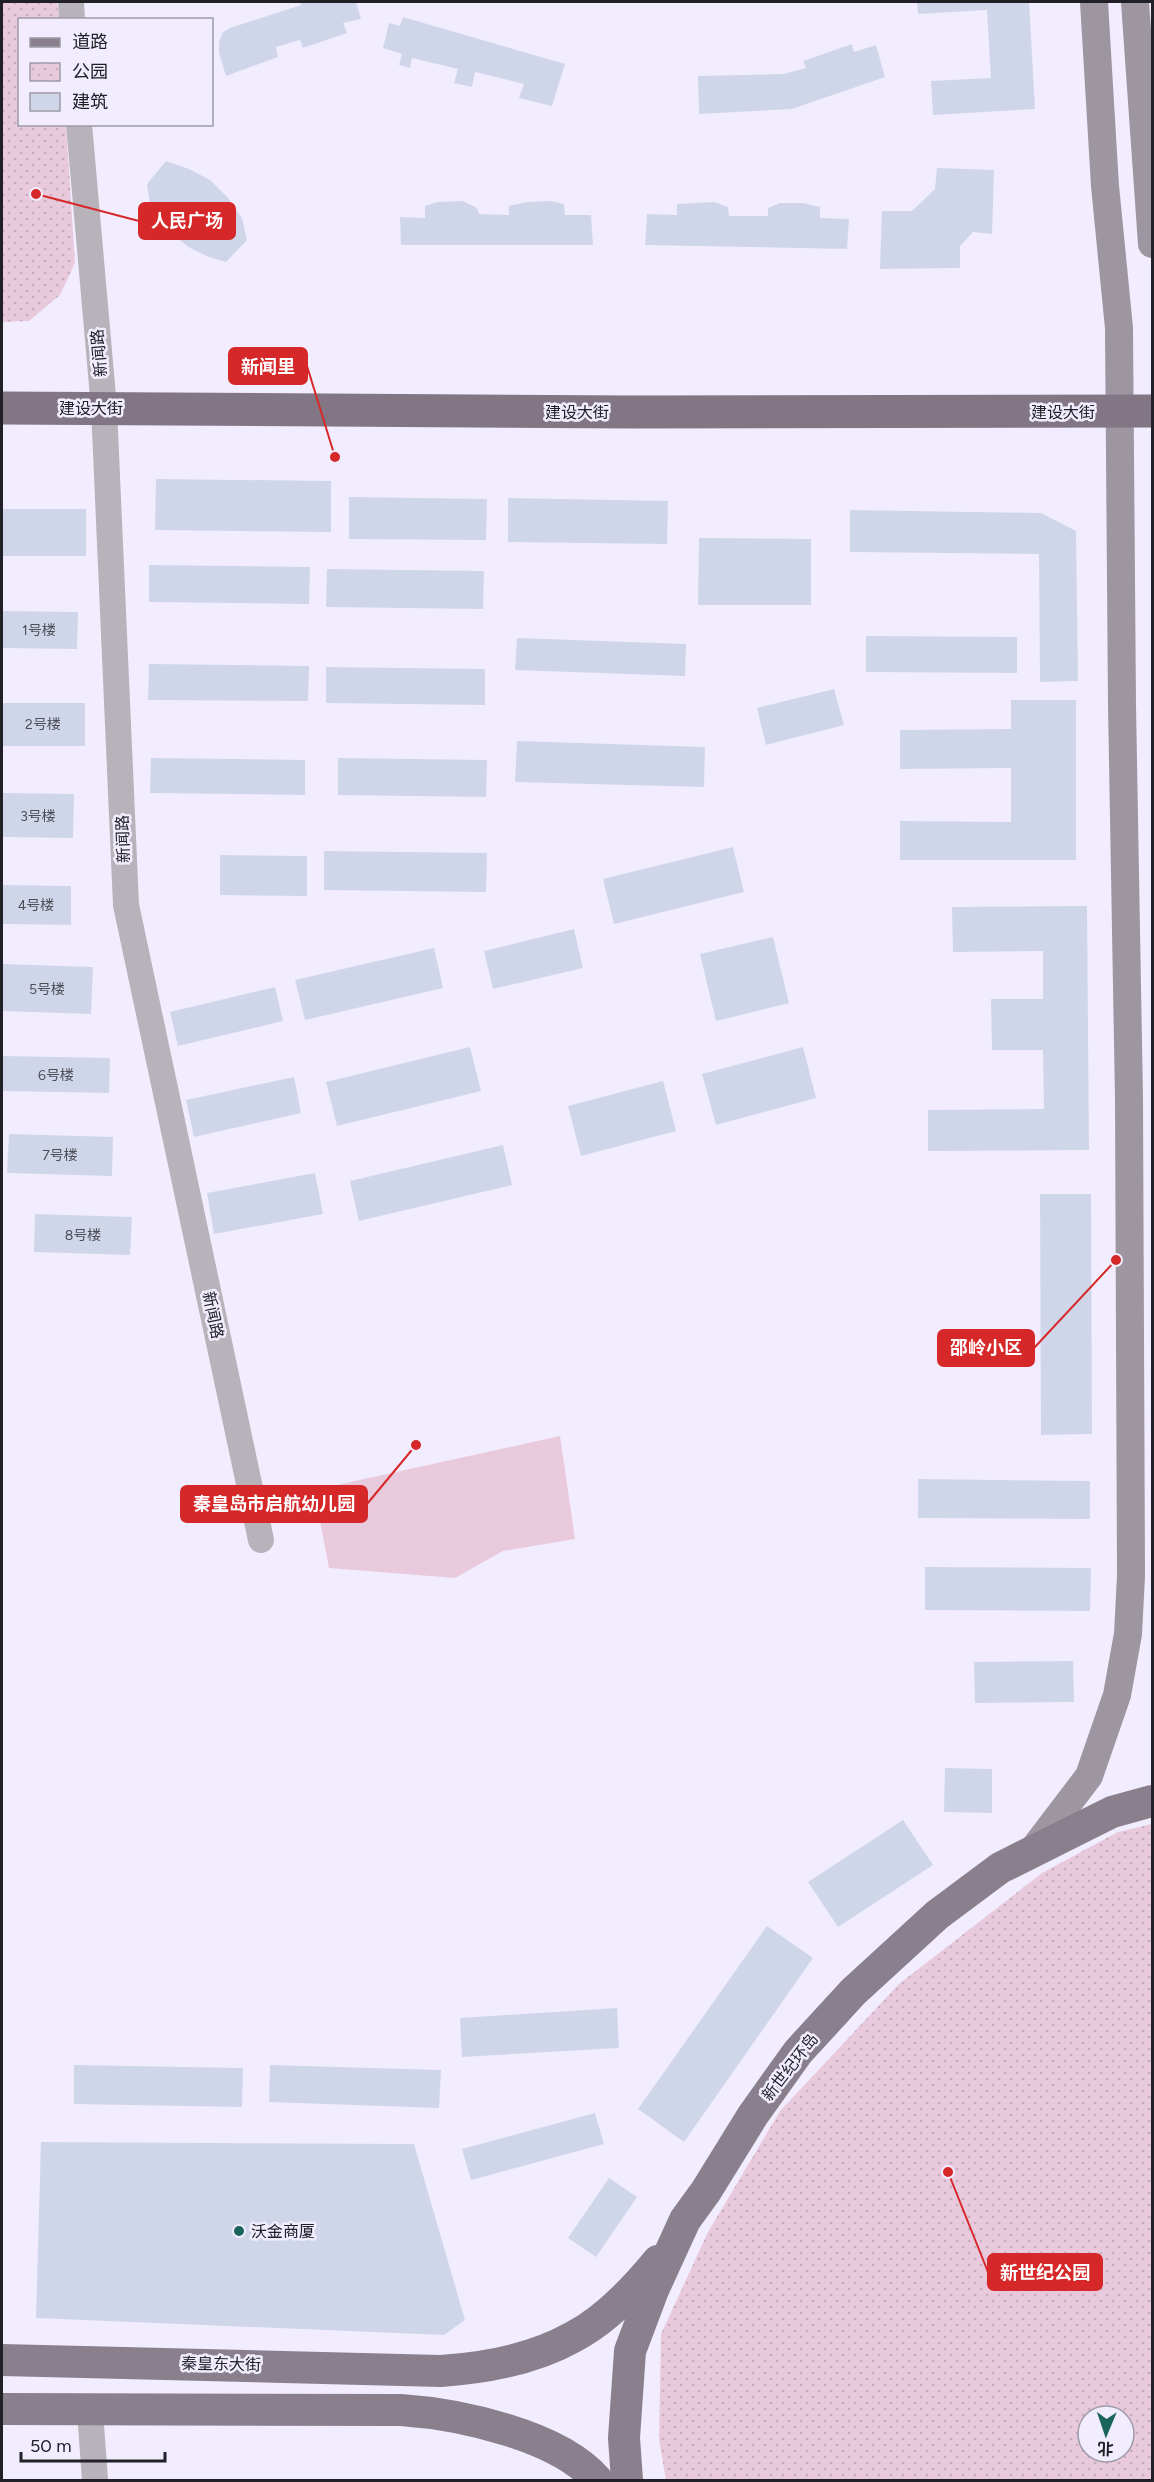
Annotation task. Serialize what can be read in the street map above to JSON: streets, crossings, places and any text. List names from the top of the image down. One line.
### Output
{"streets":{"highway":["建设大街"],"main road":["新世纪环岛","秦皇东大街"],"street":["新闻路"]},"crossings":[["新闻路","建设大街"],["新世纪环岛","秦皇东大街"]],"places":["人民广场","新闻里","邵岭小区","秦皇岛市启航幼儿园","新世纪公园","沃金商厦"],"house_numbers":["1号楼","2号楼","3号楼","4号楼","5号楼","6号楼","7号楼","8号楼"],"legend":["道路","公园","建筑"],"scale_bar":"50 m","north":"bottom"}
